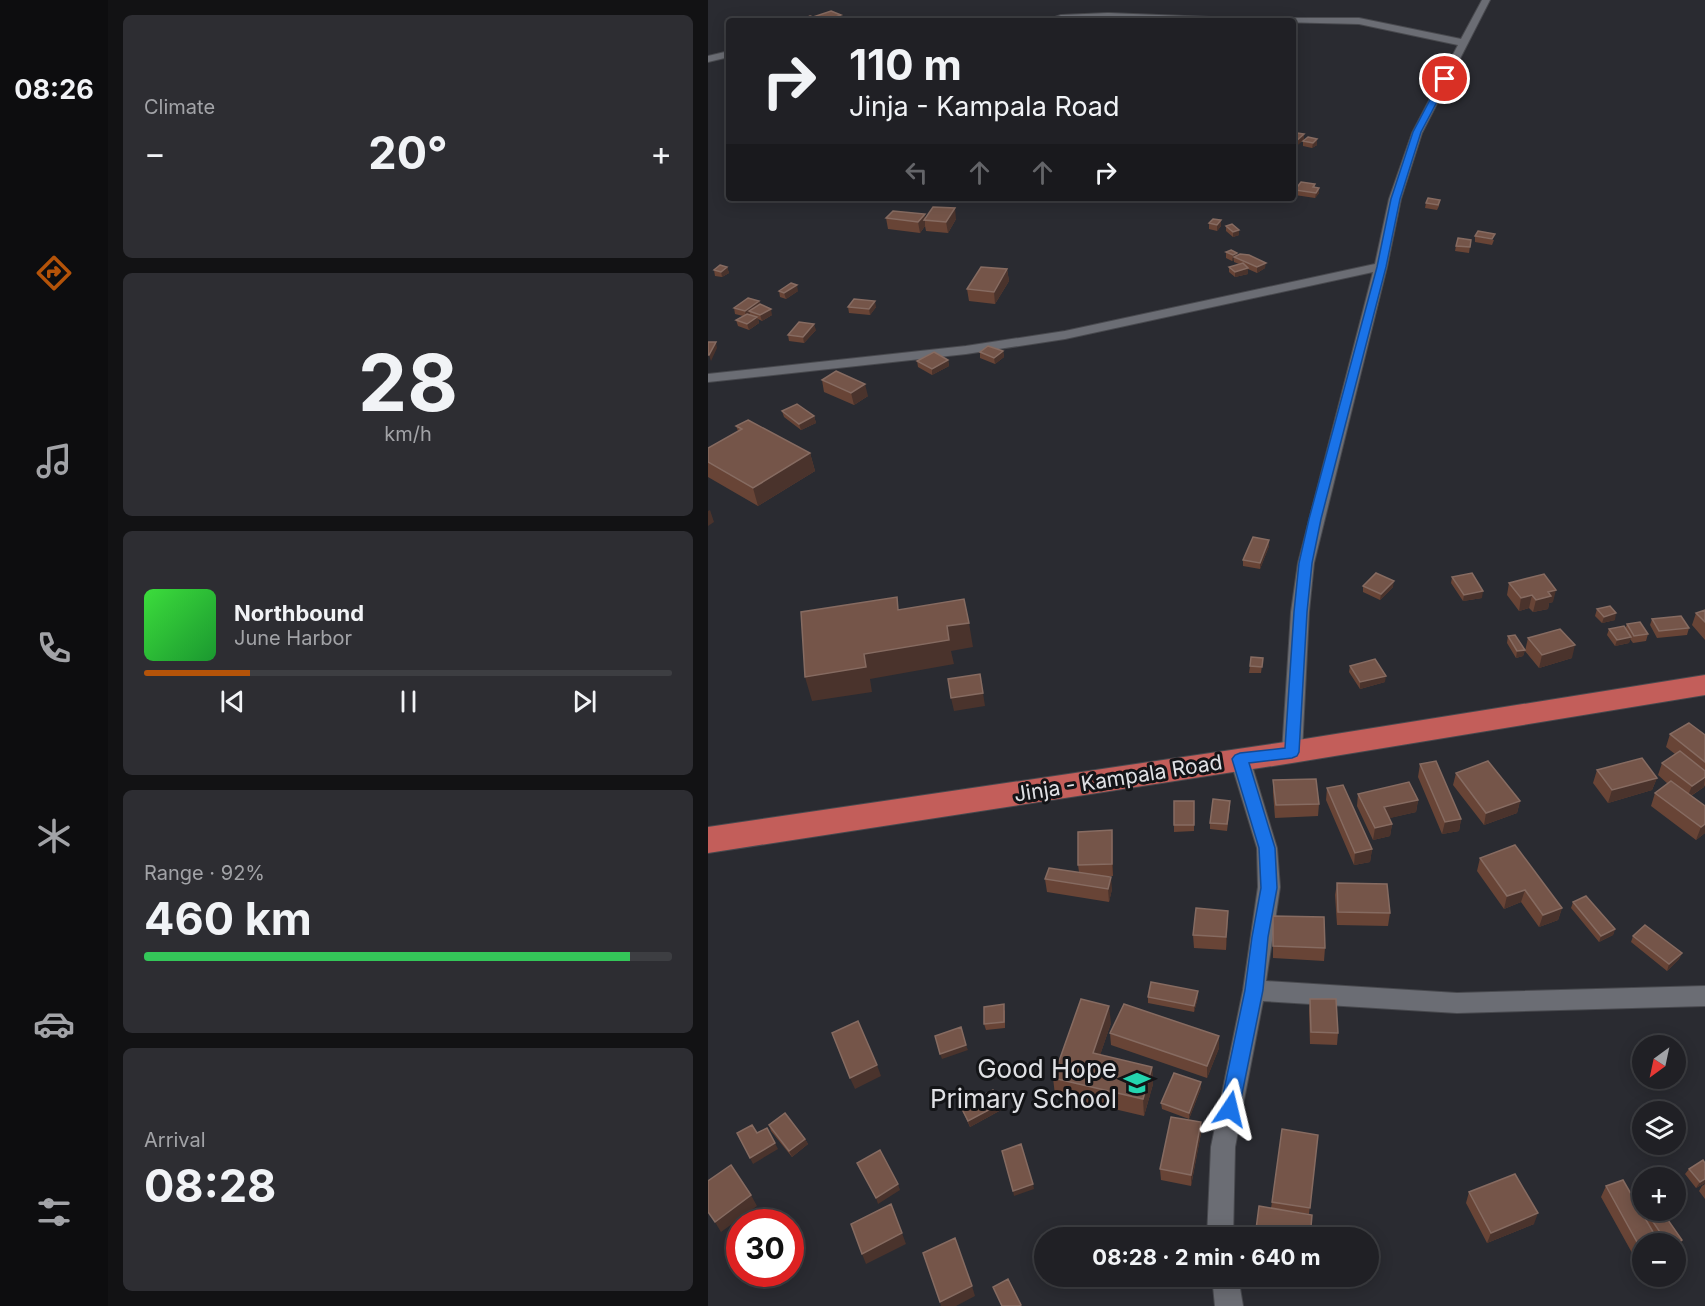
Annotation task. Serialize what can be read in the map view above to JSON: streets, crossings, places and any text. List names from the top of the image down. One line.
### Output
{"streets":{"highway":["Jinja - Kampala Road"]},"places":{"school or university":["Good Hope Primary School"]},"north":"bottom left","page":{"tabs":"08:26","tile":["Climate",["28","km/h"],["Range · 92%","460 km"],["Arrival","08:28"]],"turn":["110 m","Jinja - Kampala Road"],"heat":["−","20°","+"],"song":["Northbound","June Harbor"],"map_buttons":["+","−"],"limit":"30","trip":"08:28 · 2 min · 640 m"}}
